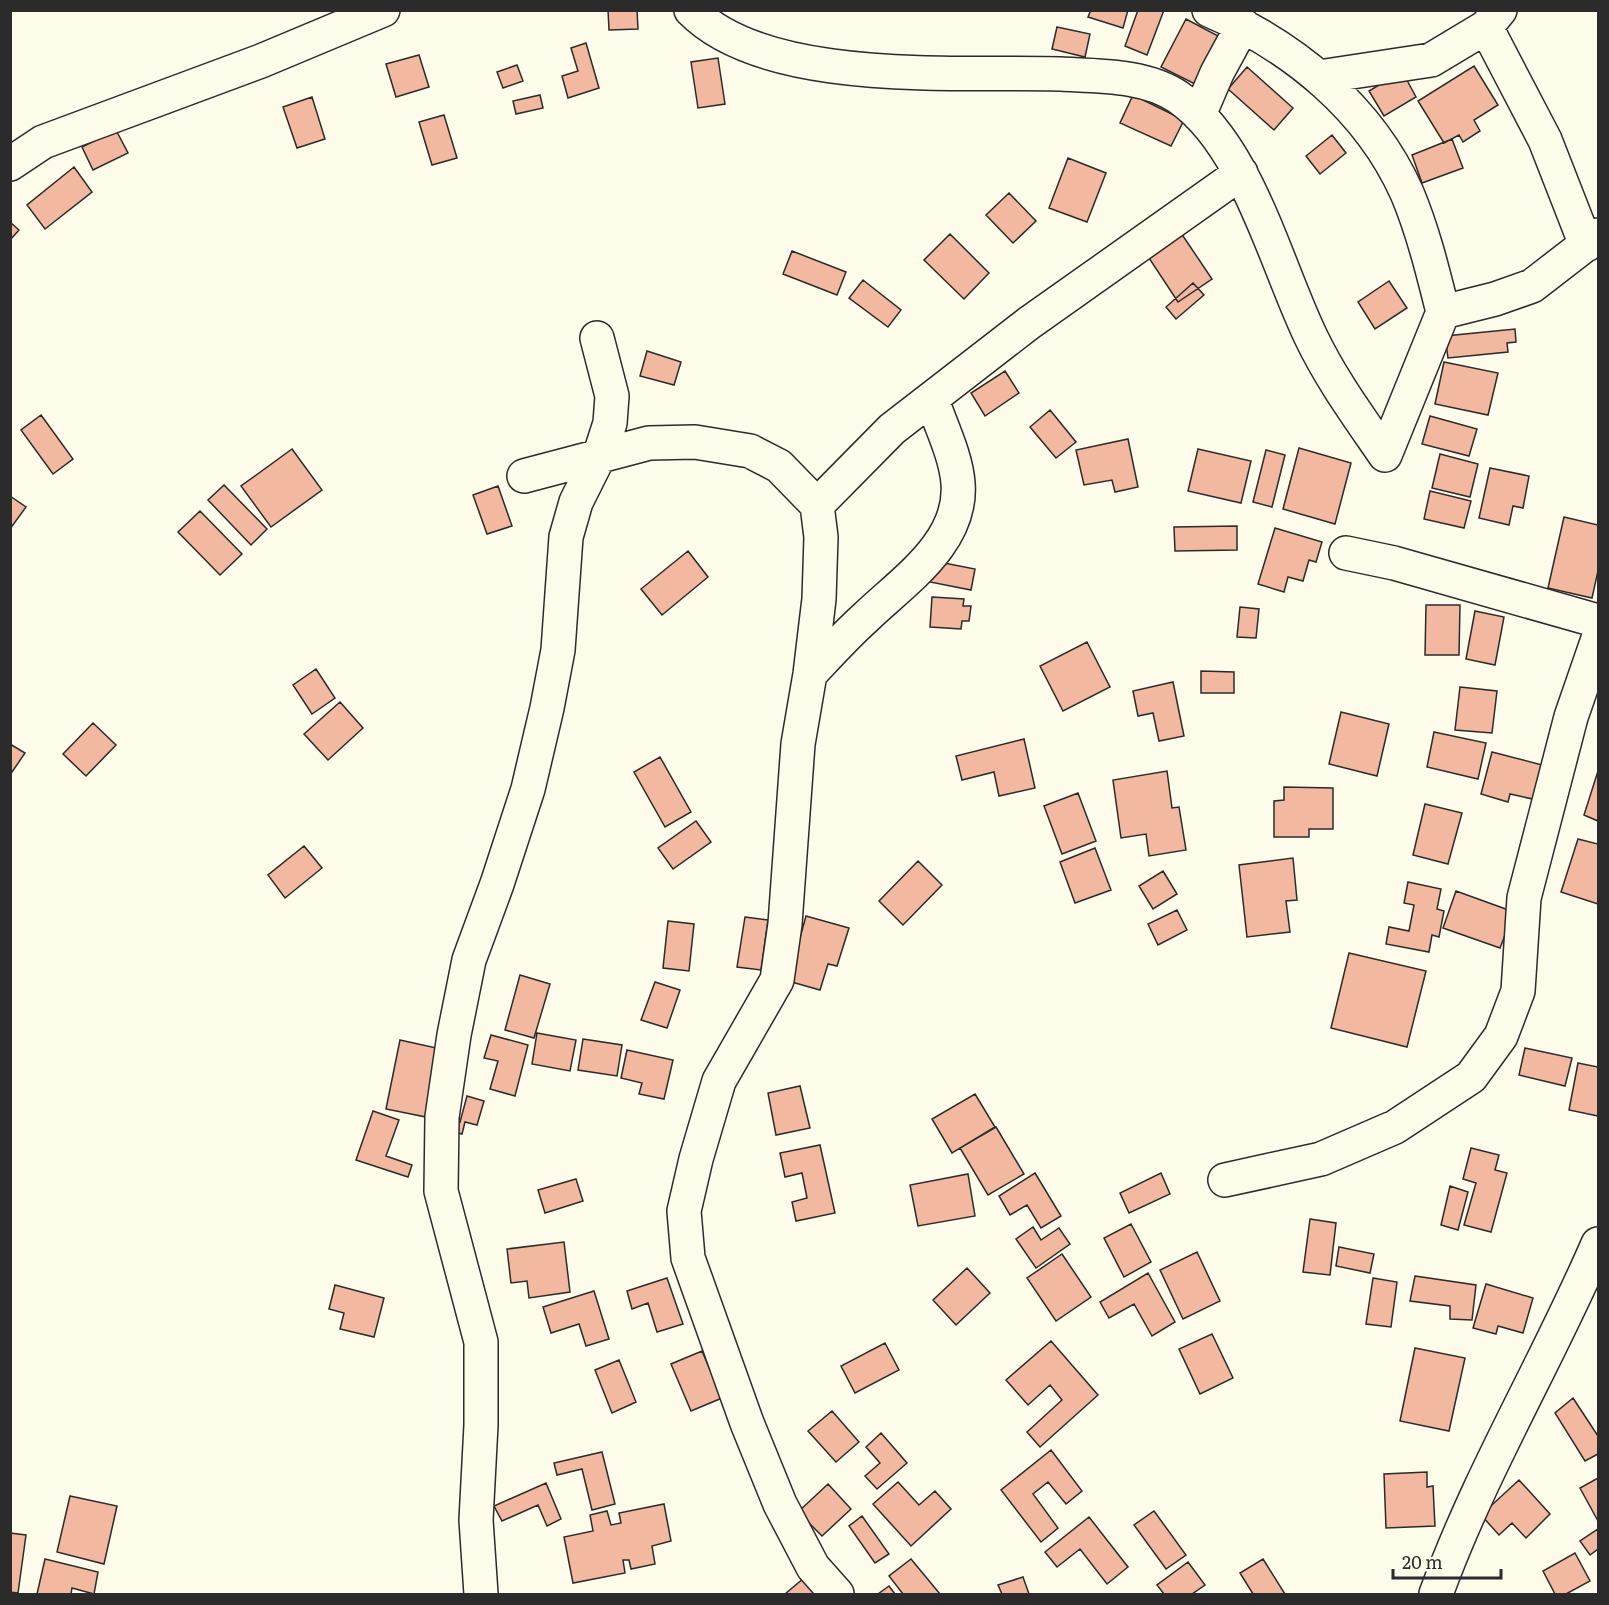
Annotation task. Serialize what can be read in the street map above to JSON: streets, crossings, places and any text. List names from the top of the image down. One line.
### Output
{"scale_bar":"20 m"}
